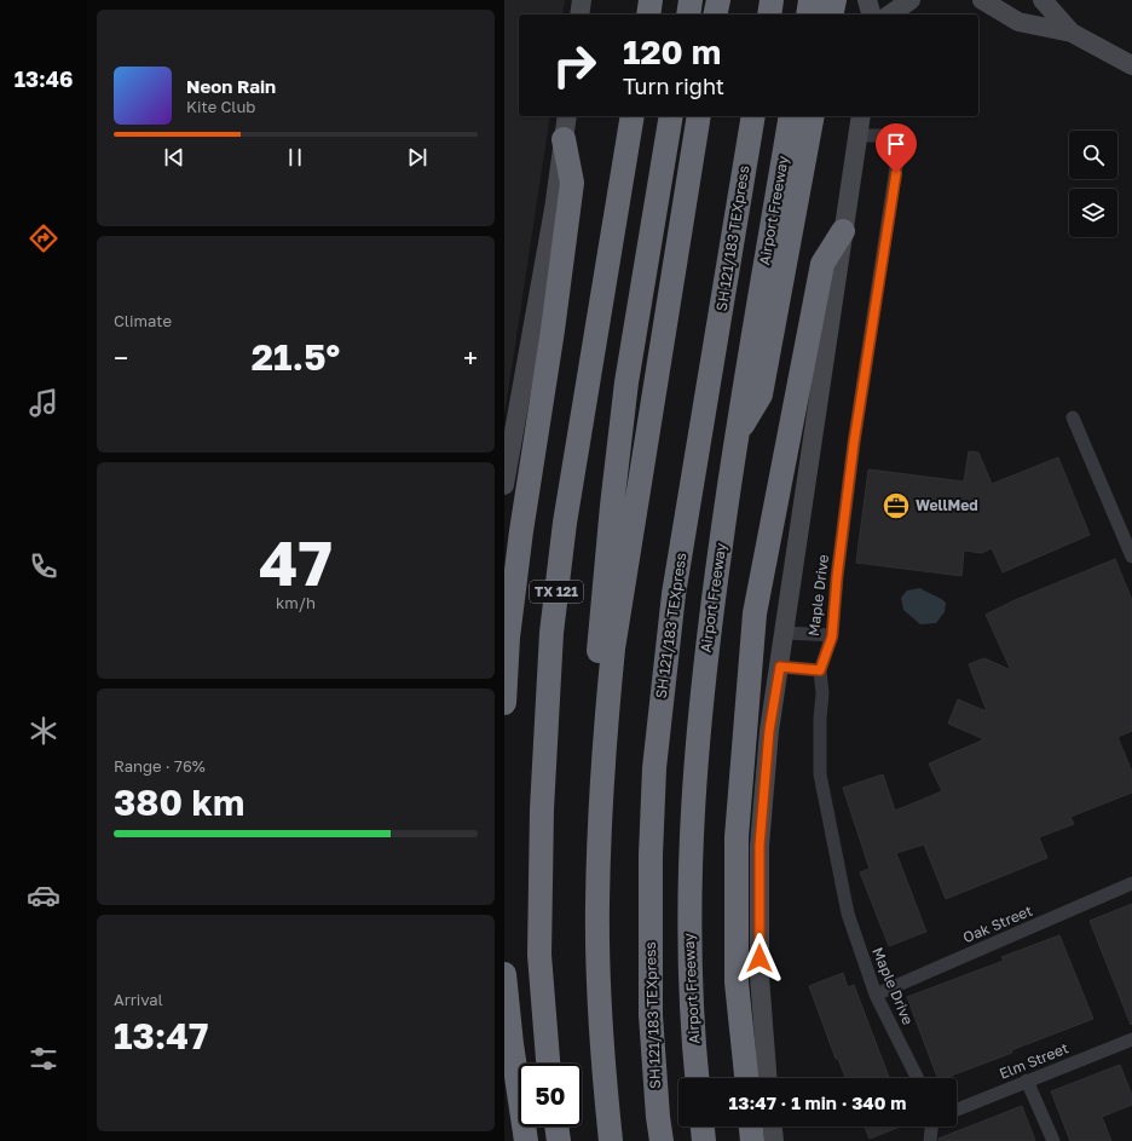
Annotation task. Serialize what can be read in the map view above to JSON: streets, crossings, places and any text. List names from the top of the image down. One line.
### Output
{"streets":{"highway":["Airport Freeway","SH 121/183 TEXpress","TX 121"],"street":["Maple Drive","Oak Street","Elm Street"]},"crossings":[["Maple Drive","Oak Street"]],"places":{"office":["WellMed"]},"page":{"tabs":"13:46","turn":["120 m","Turn right"],"song":["Neon Rain","Kite Club"],"tile":["Climate",["47","km/h"],["Range · 76%","380 km"],["Arrival","13:47"]],"heat":["−","21.5°","+"],"limit":"50","trip":"13:47 · 1 min · 340 m"}}
